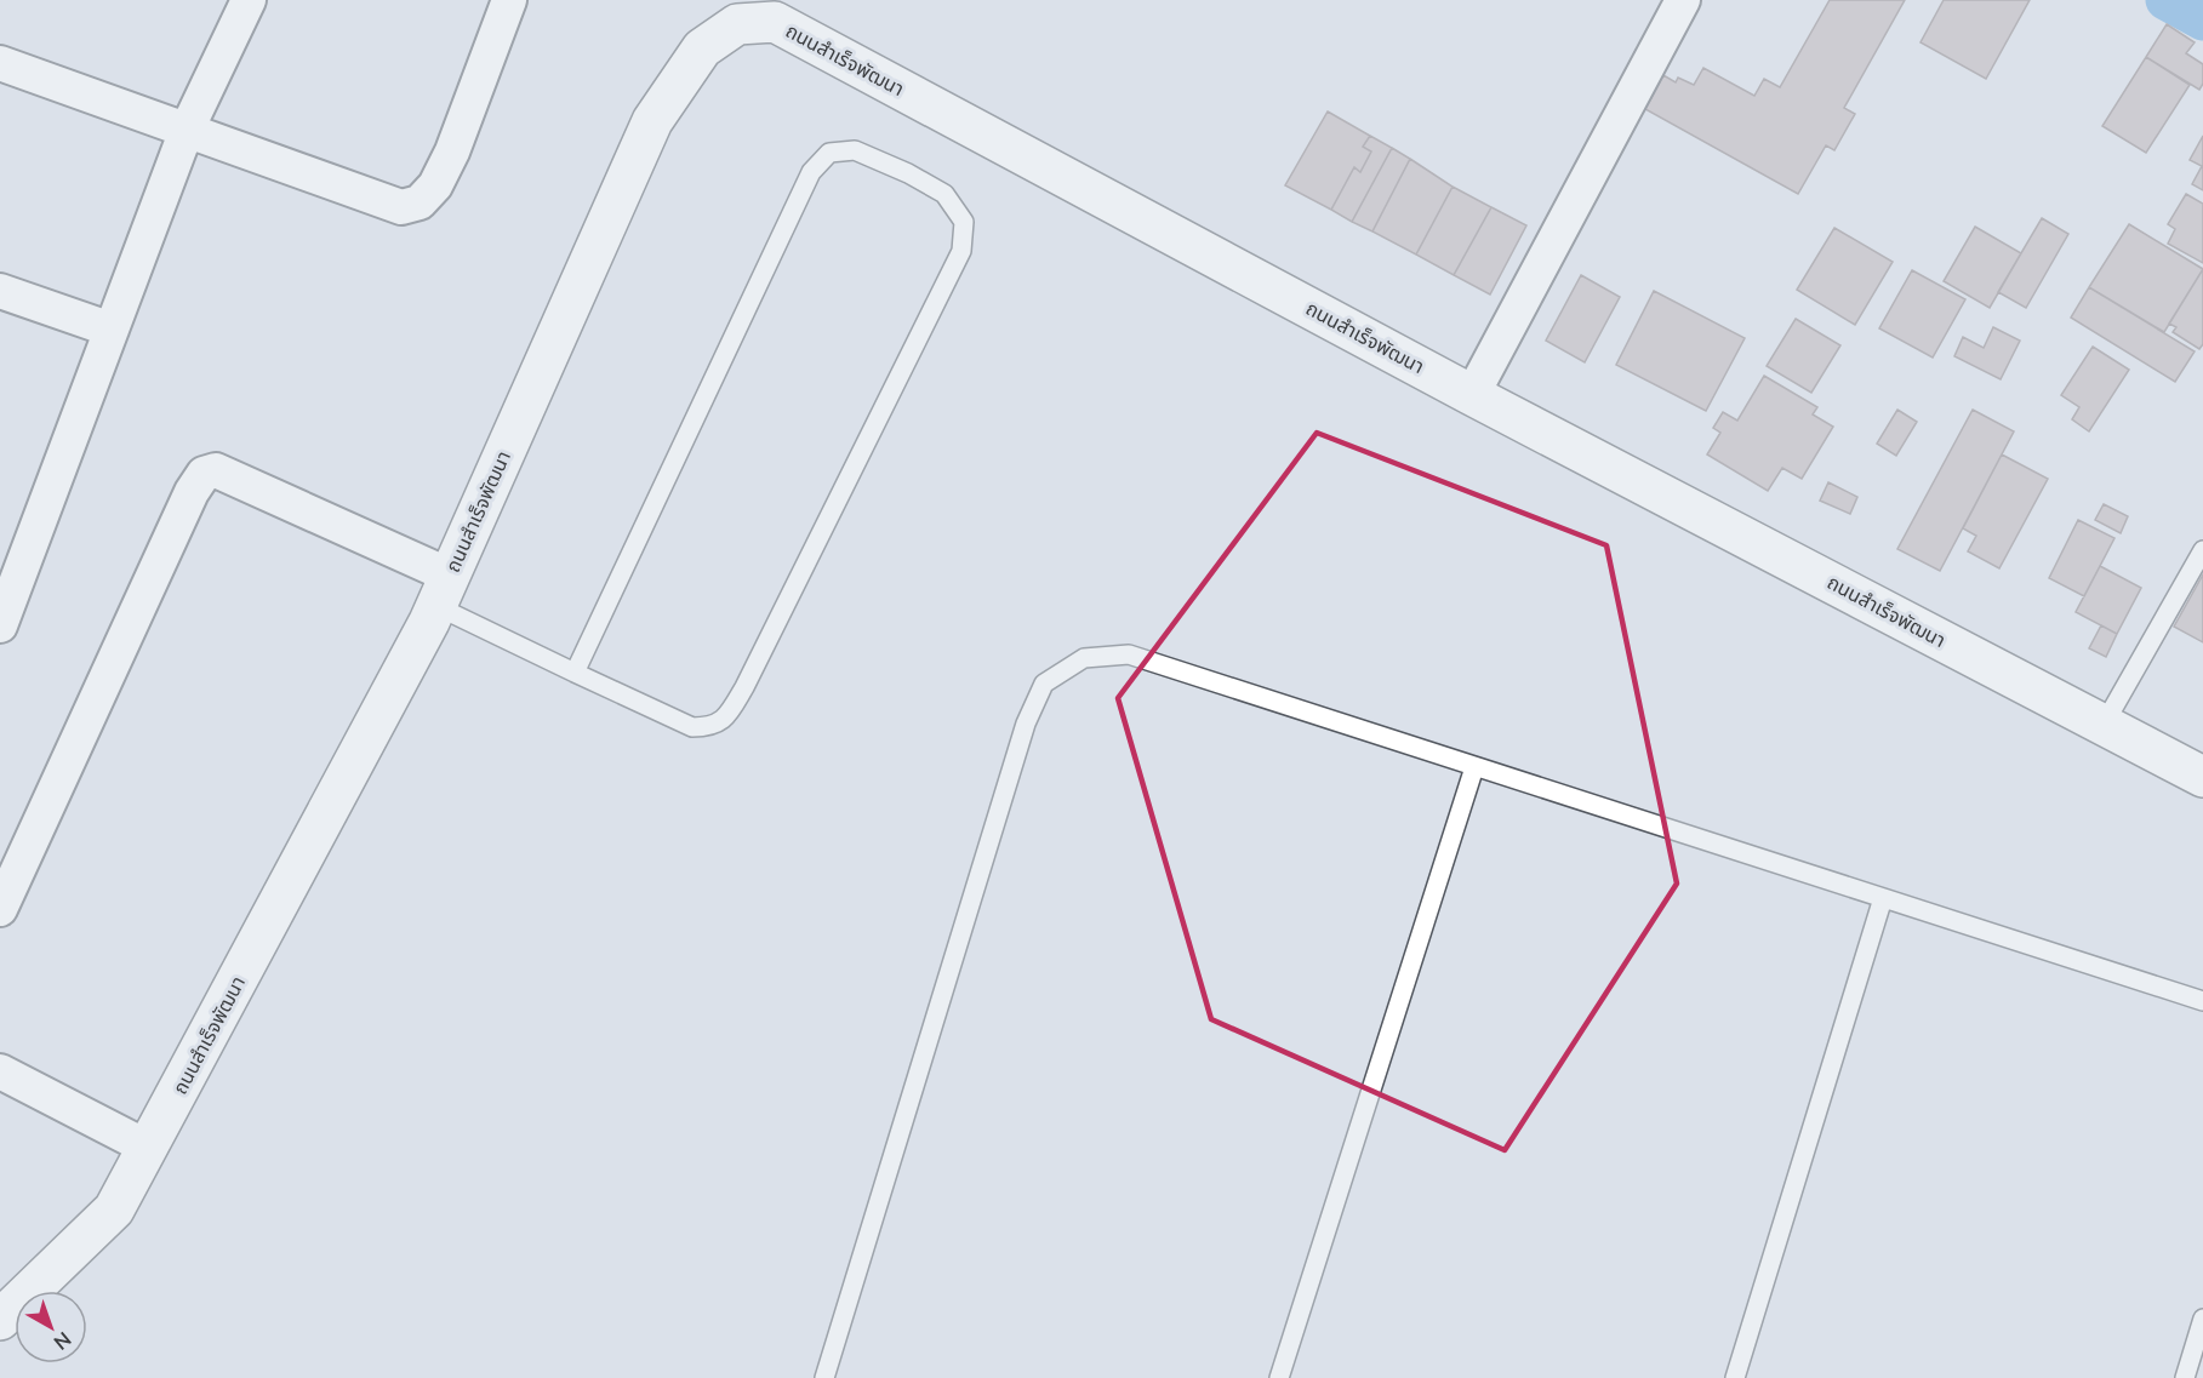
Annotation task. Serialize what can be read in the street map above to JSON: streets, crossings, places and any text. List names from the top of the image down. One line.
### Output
{"streets":{"street":["ถนนสำเร็จพัฒนา"]},"north":"bottom right"}
